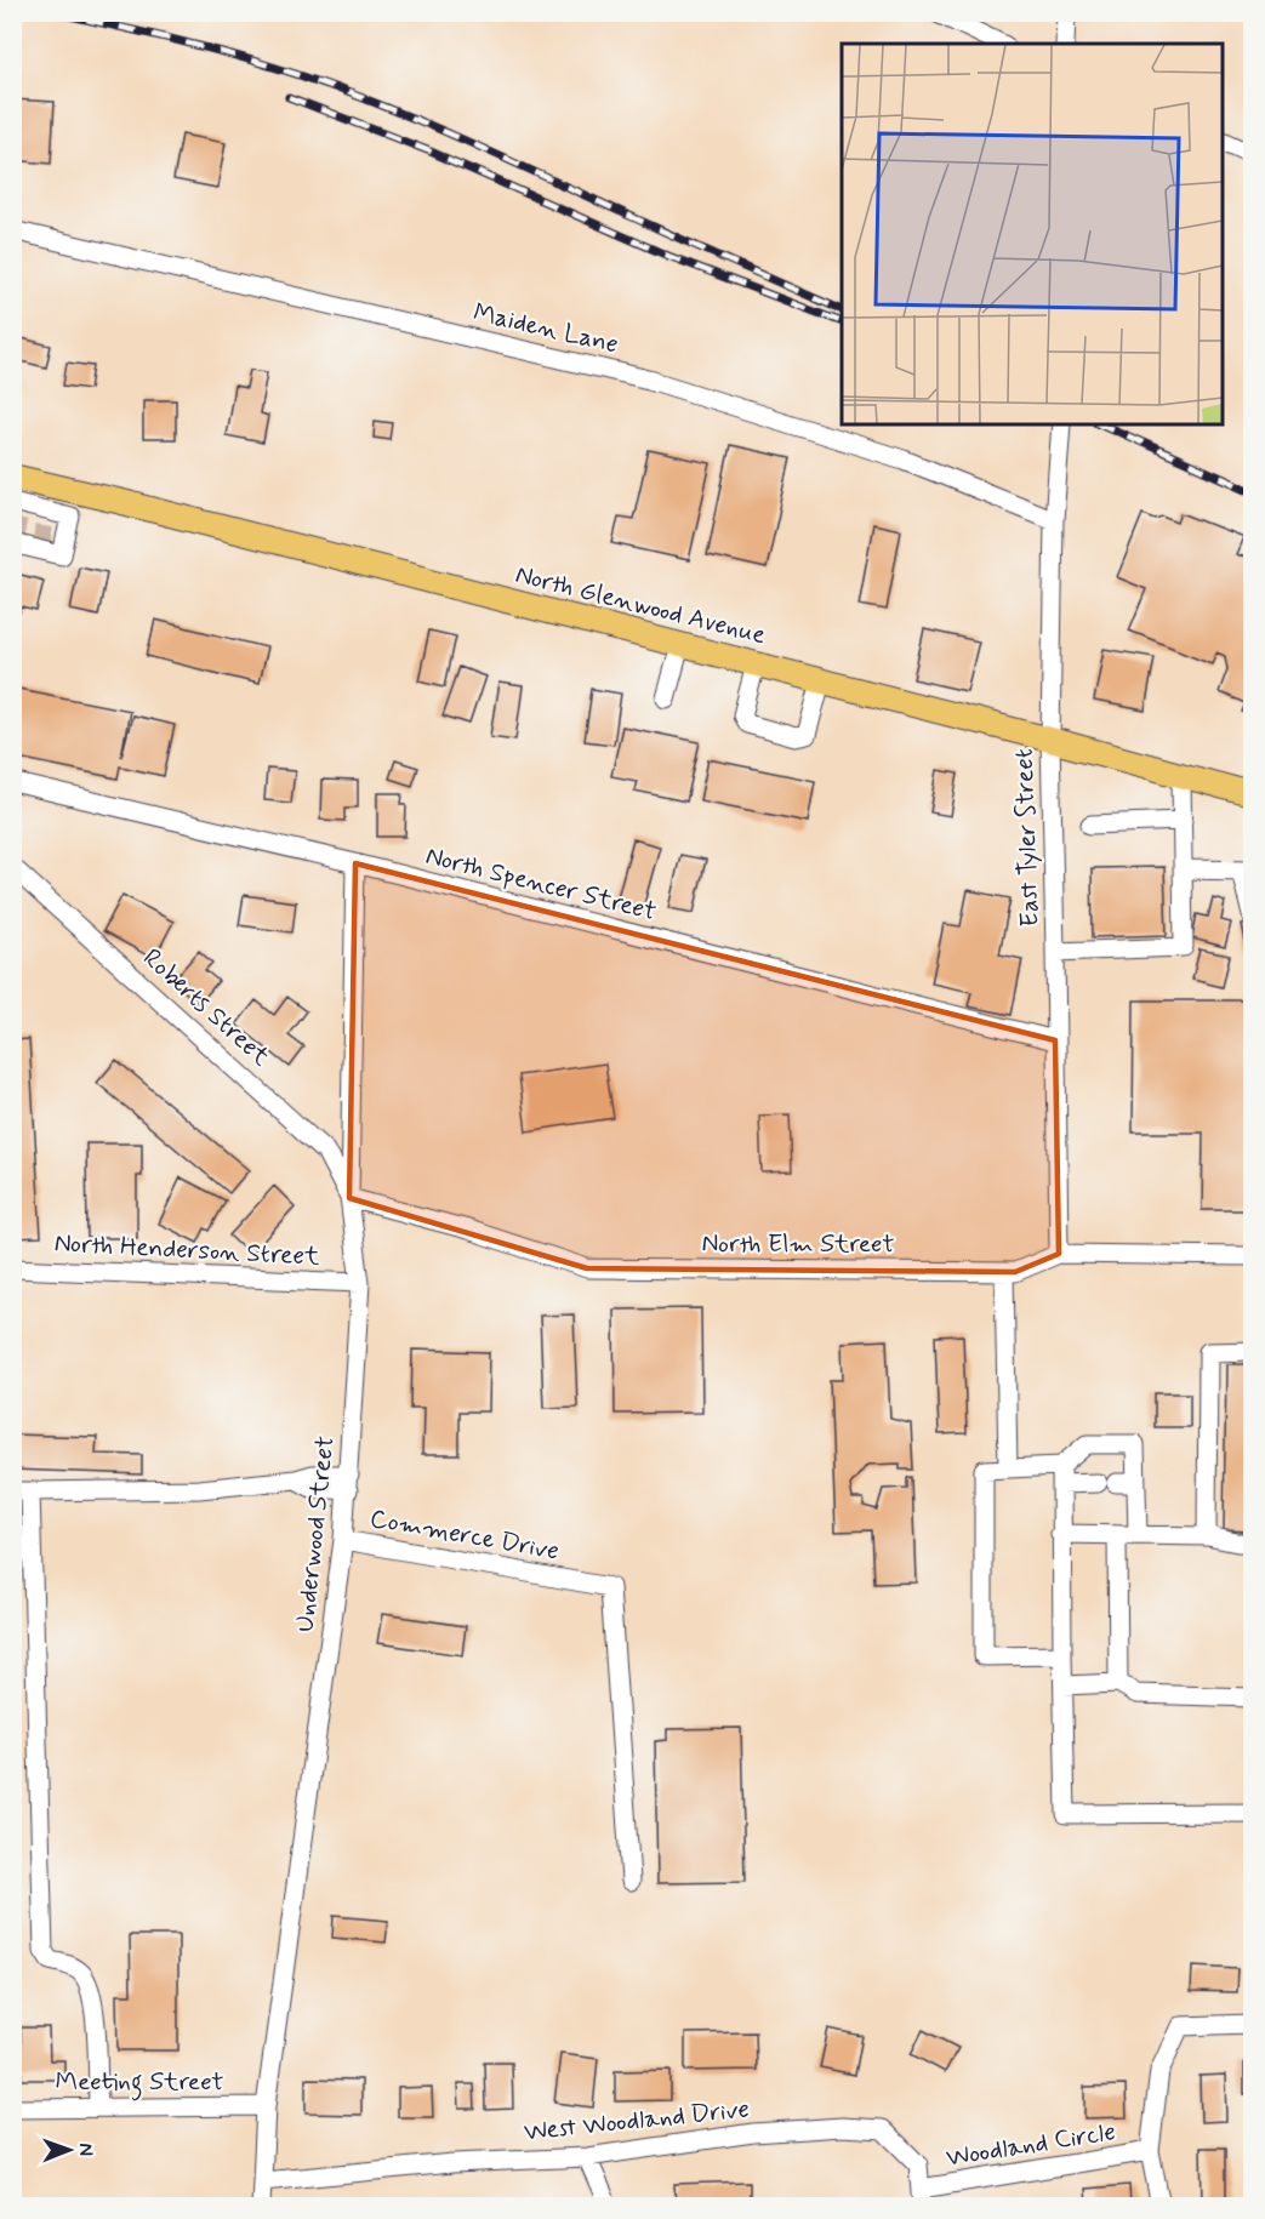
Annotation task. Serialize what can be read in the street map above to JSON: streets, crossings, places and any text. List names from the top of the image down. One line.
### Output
{"streets":{"main road":["North Glenwood Avenue"],"street":["Maiden Lane","East Tyler Street","North Spencer Street","Roberts Street","North Elm Street","North Henderson Street","Underwood Street","Commerce Drive","Meeting Street","West Woodland Drive","Woodland Circle"]},"crossings":[["Maiden Lane","East Tyler Street"],["North Glenwood Avenue","East Tyler Street"],["East Tyler Street","North Spencer Street"],["East Tyler Street","North Elm Street"],["North Spencer Street","Underwood Street"],["Roberts Street","North Elm Street"],["Roberts Street","Underwood Street"],["North Elm Street","Underwood Street"],["North Henderson Street","Underwood Street"],["Underwood Street","Commerce Drive"],["Underwood Street","Meeting Street"],["Underwood Street","West Woodland Drive"],["West Woodland Drive","Woodland Circle"]],"north":"right"}
